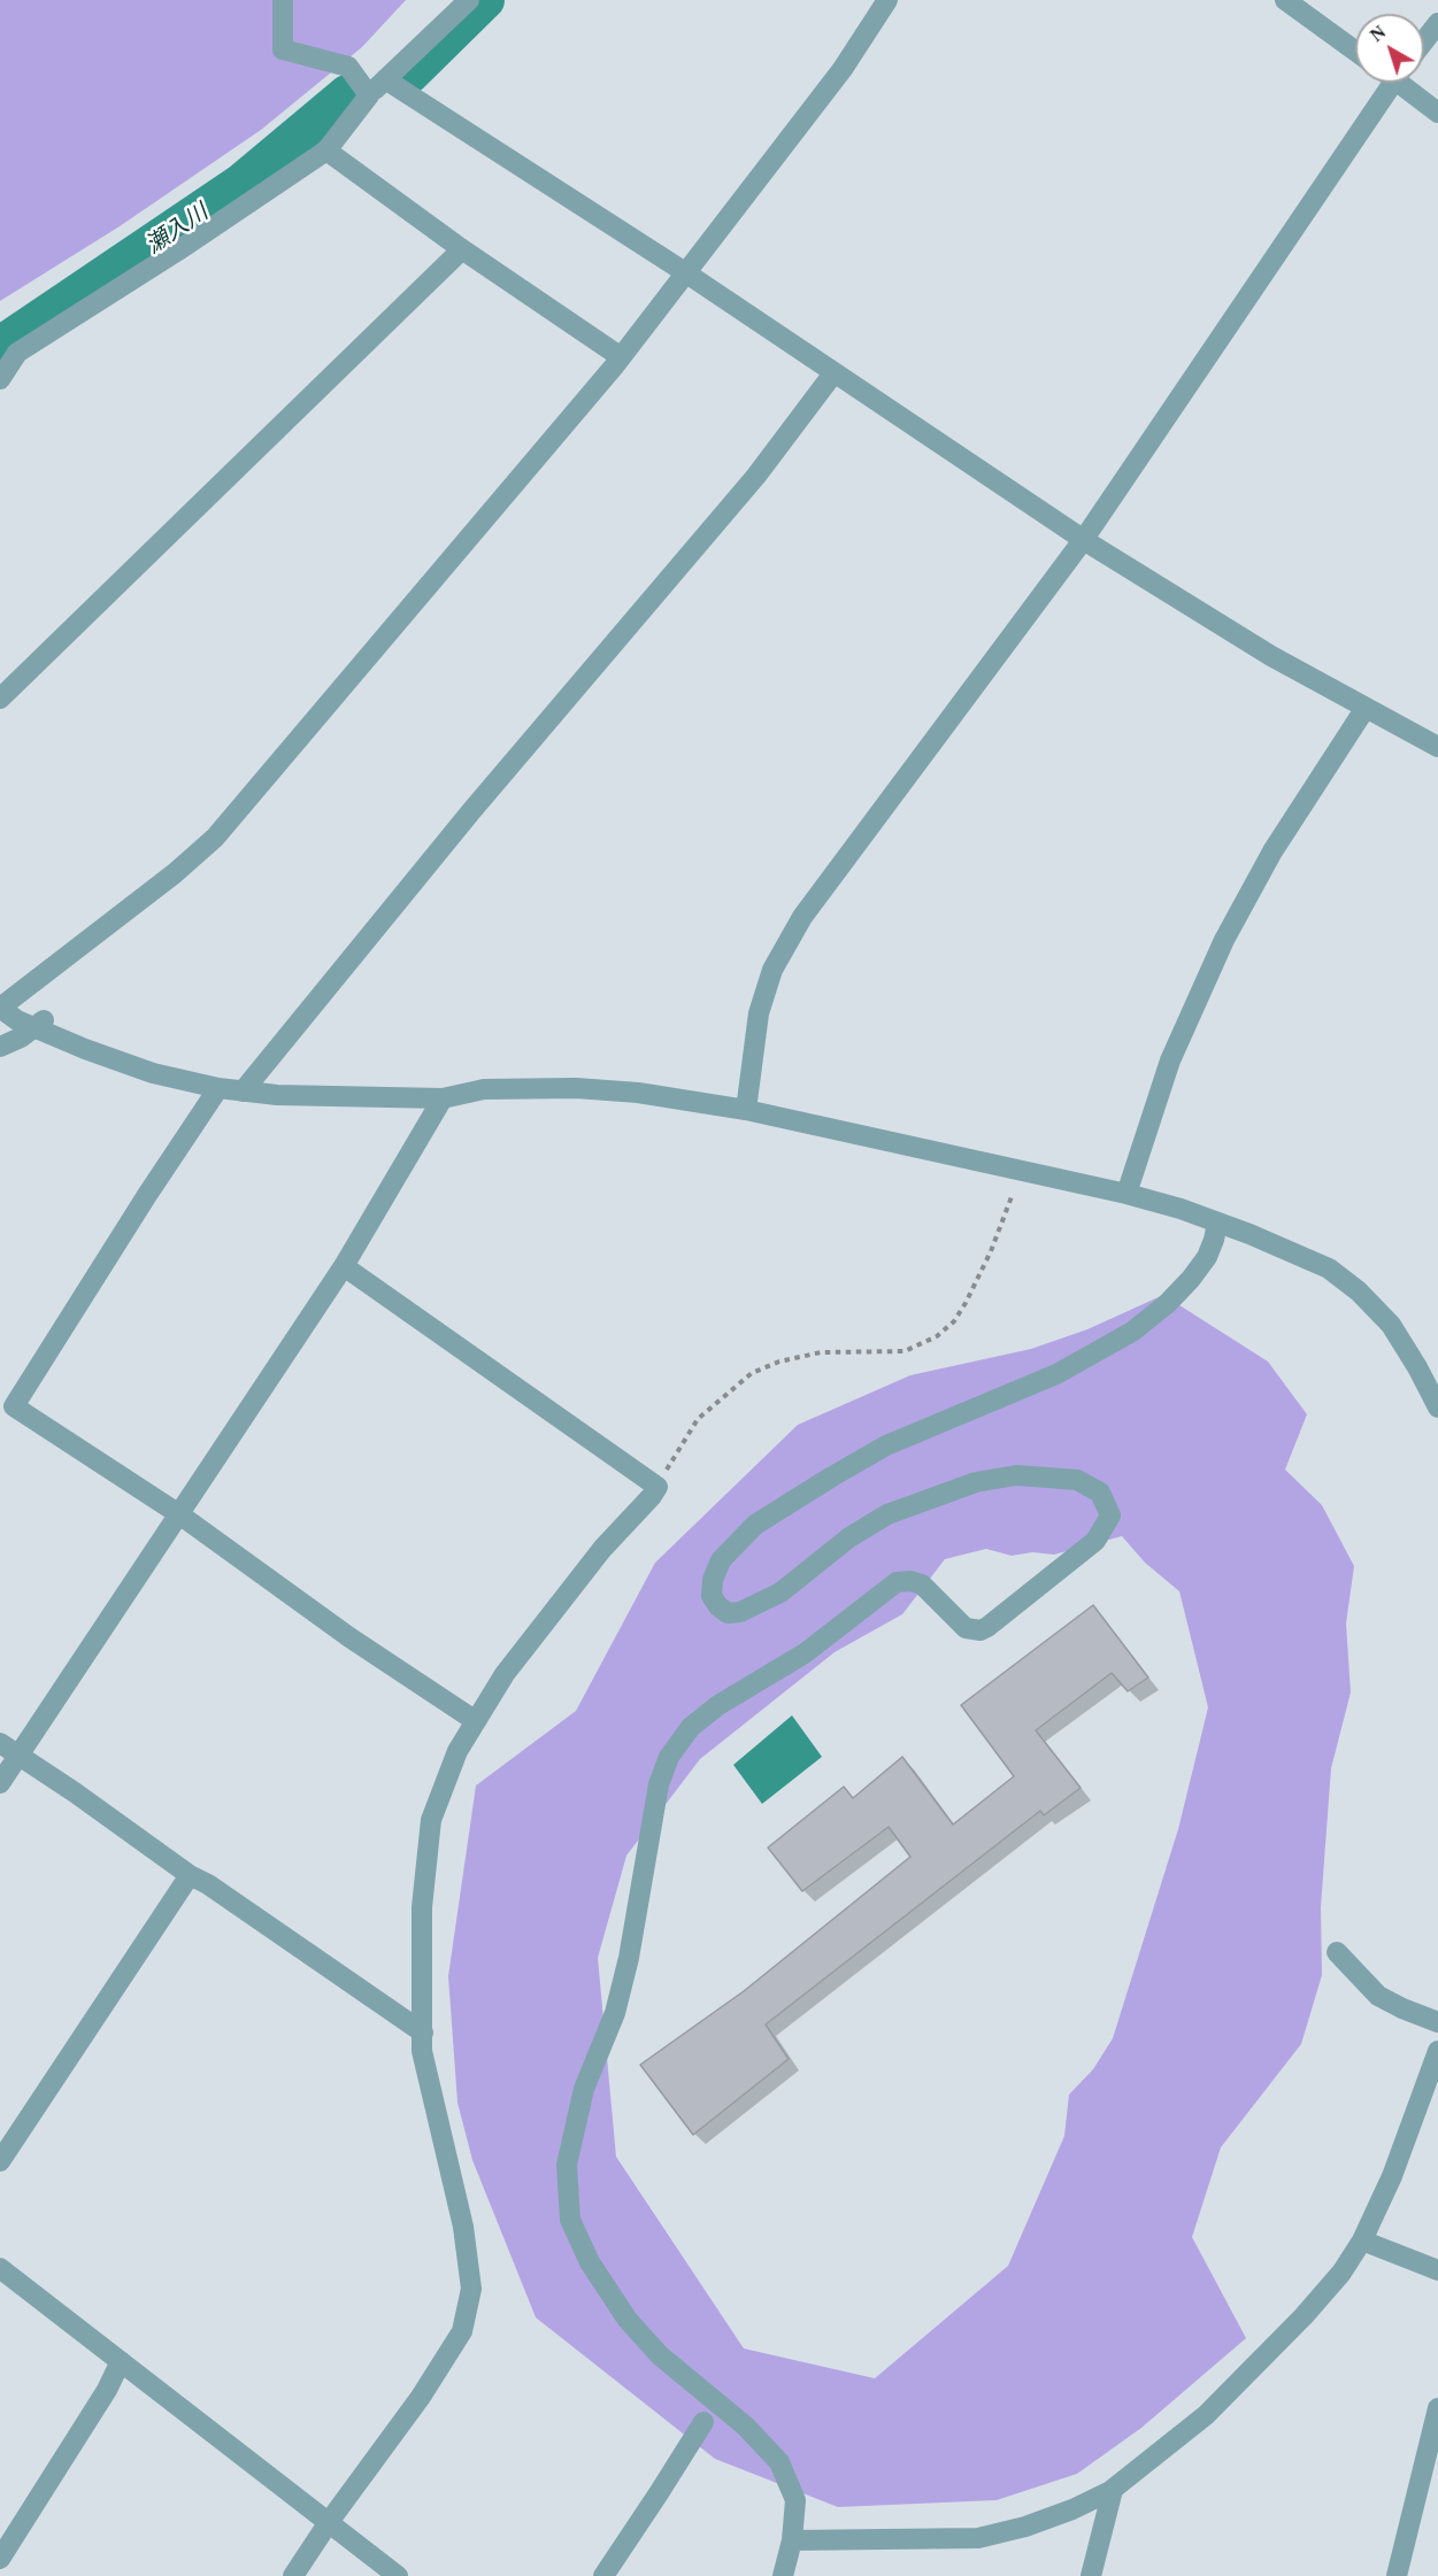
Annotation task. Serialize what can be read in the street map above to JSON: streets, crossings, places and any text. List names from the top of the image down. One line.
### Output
{"water":["瀬入川"],"north":"top left"}
